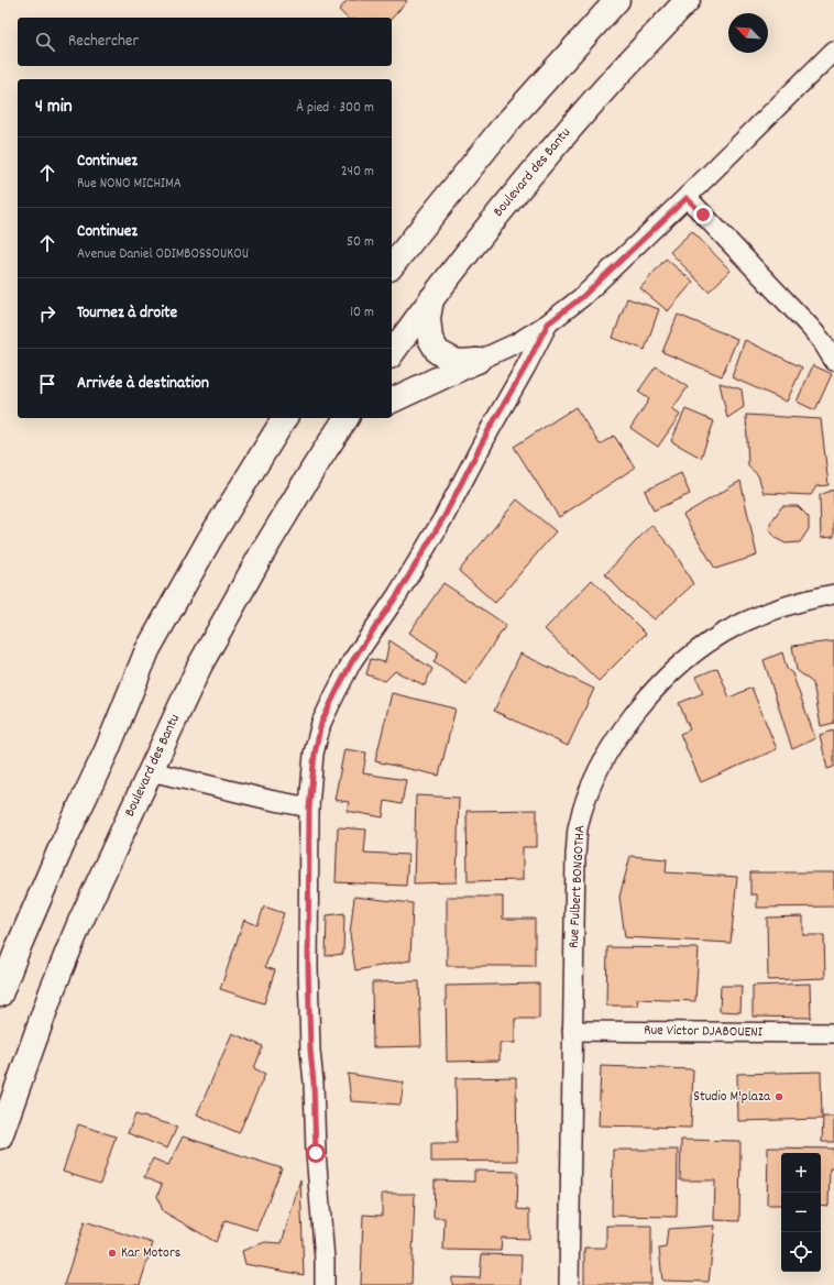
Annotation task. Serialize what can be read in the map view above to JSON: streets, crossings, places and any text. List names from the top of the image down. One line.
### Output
{"streets":{"highway":["Boulevard des Bantu"],"street":["Rue Fulbert BONGOTHA","Rue Victor DJABOUENI"]},"crossings":[["Rue Fulbert BONGOTHA","Rue Victor DJABOUENI"]],"places":["Studio M'plaza","Kar Motors"],"north":"top left","page":{"search":"Rechercher","heading":["4 min","À pied · 300 m"],"list":[["Continuez","Rue NONO MICHIMA","240 m"],["Continuez","Avenue Daniel ODIMBOSSOUKOU","50 m"],["Tournez à droite","10 m"],"Arrivée à destination"],"map_buttons":["+","−"]}}
